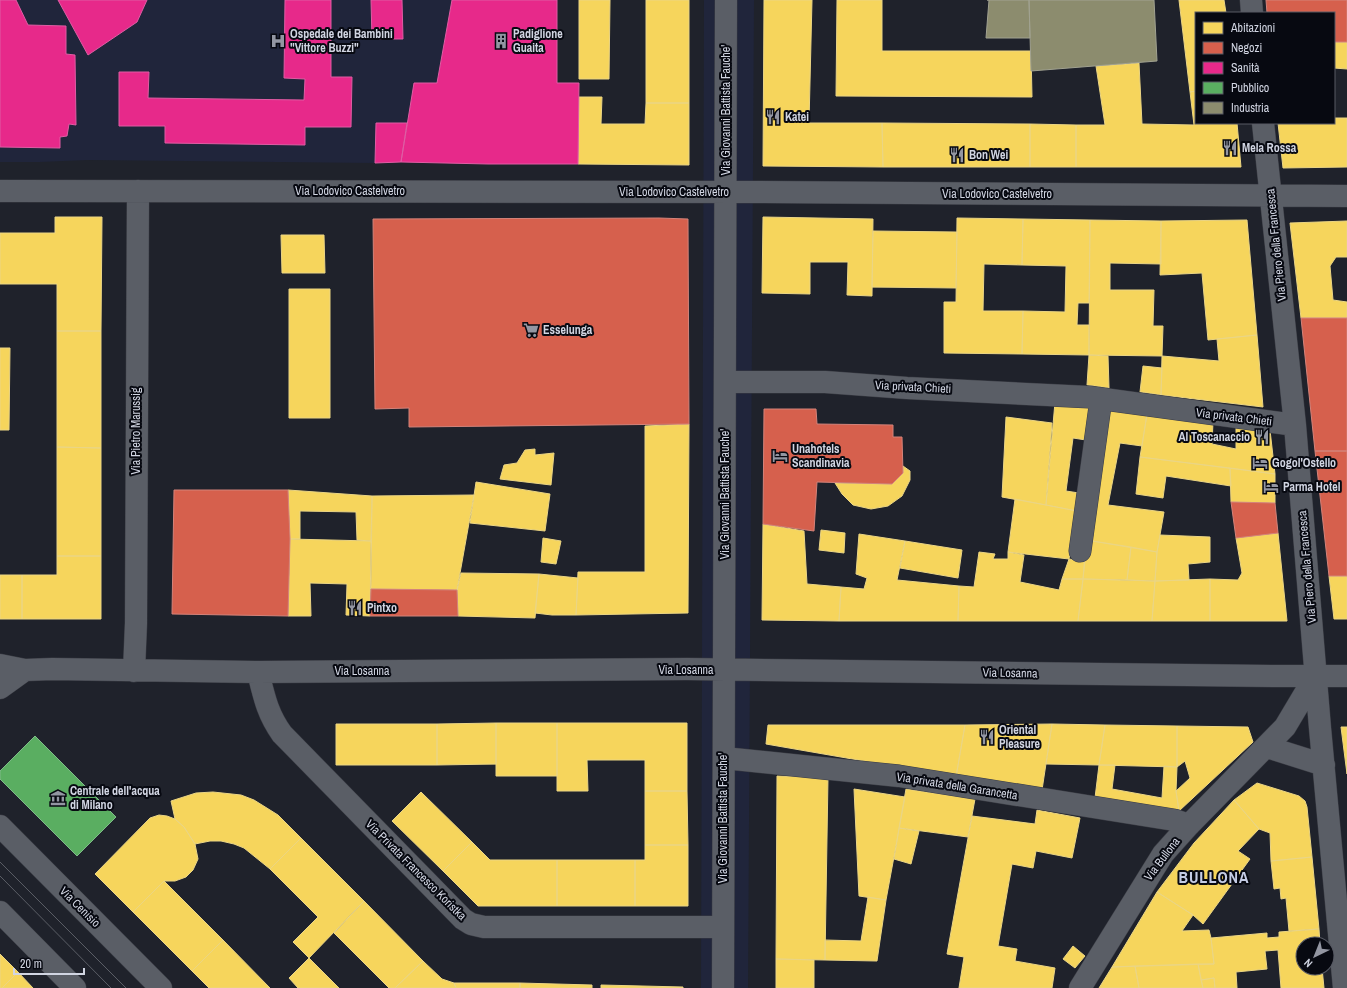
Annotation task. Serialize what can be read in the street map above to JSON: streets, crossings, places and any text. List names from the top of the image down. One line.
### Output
{"streets":{"street":["Via Giovanni Battista Fauche'","Via Lodovico Castelvetro","Via Piero della Francesca","Via privata Chieti","Via Pietro Marussig","Via Losanna","Via privata della Garancetta","Via Bullona","Via Privata Francesco Koristka","Via Cenisio"]},"crossings":[["Via Giovanni Battista Fauche'","Via Lodovico Castelvetro"],["Via Giovanni Battista Fauche'","Via privata Chieti"],["Via Giovanni Battista Fauche'","Via Losanna"],["Via Giovanni Battista Fauche'","Via privata della Garancetta"],["Via Giovanni Battista Fauche'","Via Privata Francesco Koristka"],["Via Lodovico Castelvetro","Via Piero della Francesca"],["Via Lodovico Castelvetro","Via Pietro Marussig"],["Via Piero della Francesca","Via privata Chieti"],["Via Piero della Francesca","Via Losanna"],["Via Piero della Francesca","Via Bullona"],["Via Pietro Marussig","Via Losanna"],["Via Losanna","Via Bullona"],["Via Losanna","Via Privata Francesco Koristka"],["Via privata della Garancetta","Via Bullona"]],"districts":["BULLONA"],"places":{"hospital":["Ospedale dei Bambini \"Vittore Buzzi\""],"building":["Padiglione Guaita"],"restaurant":["Katei","Mela Rossa","Bon Wei","Al Toscanaccio","Pintxo","Oriental Pleasure"],"supermarket":["Esselunga"],"hotel":["Unahotels Scandinavia","Gogol'Ostello","Parma Hotel"],"museum":["Centrale dell'acqua di Milano"]},"legend":["Abitazioni","Negozi","Sanità","Pubblico","Industria"],"scale_bar":"20 m","north":"bottom left"}
